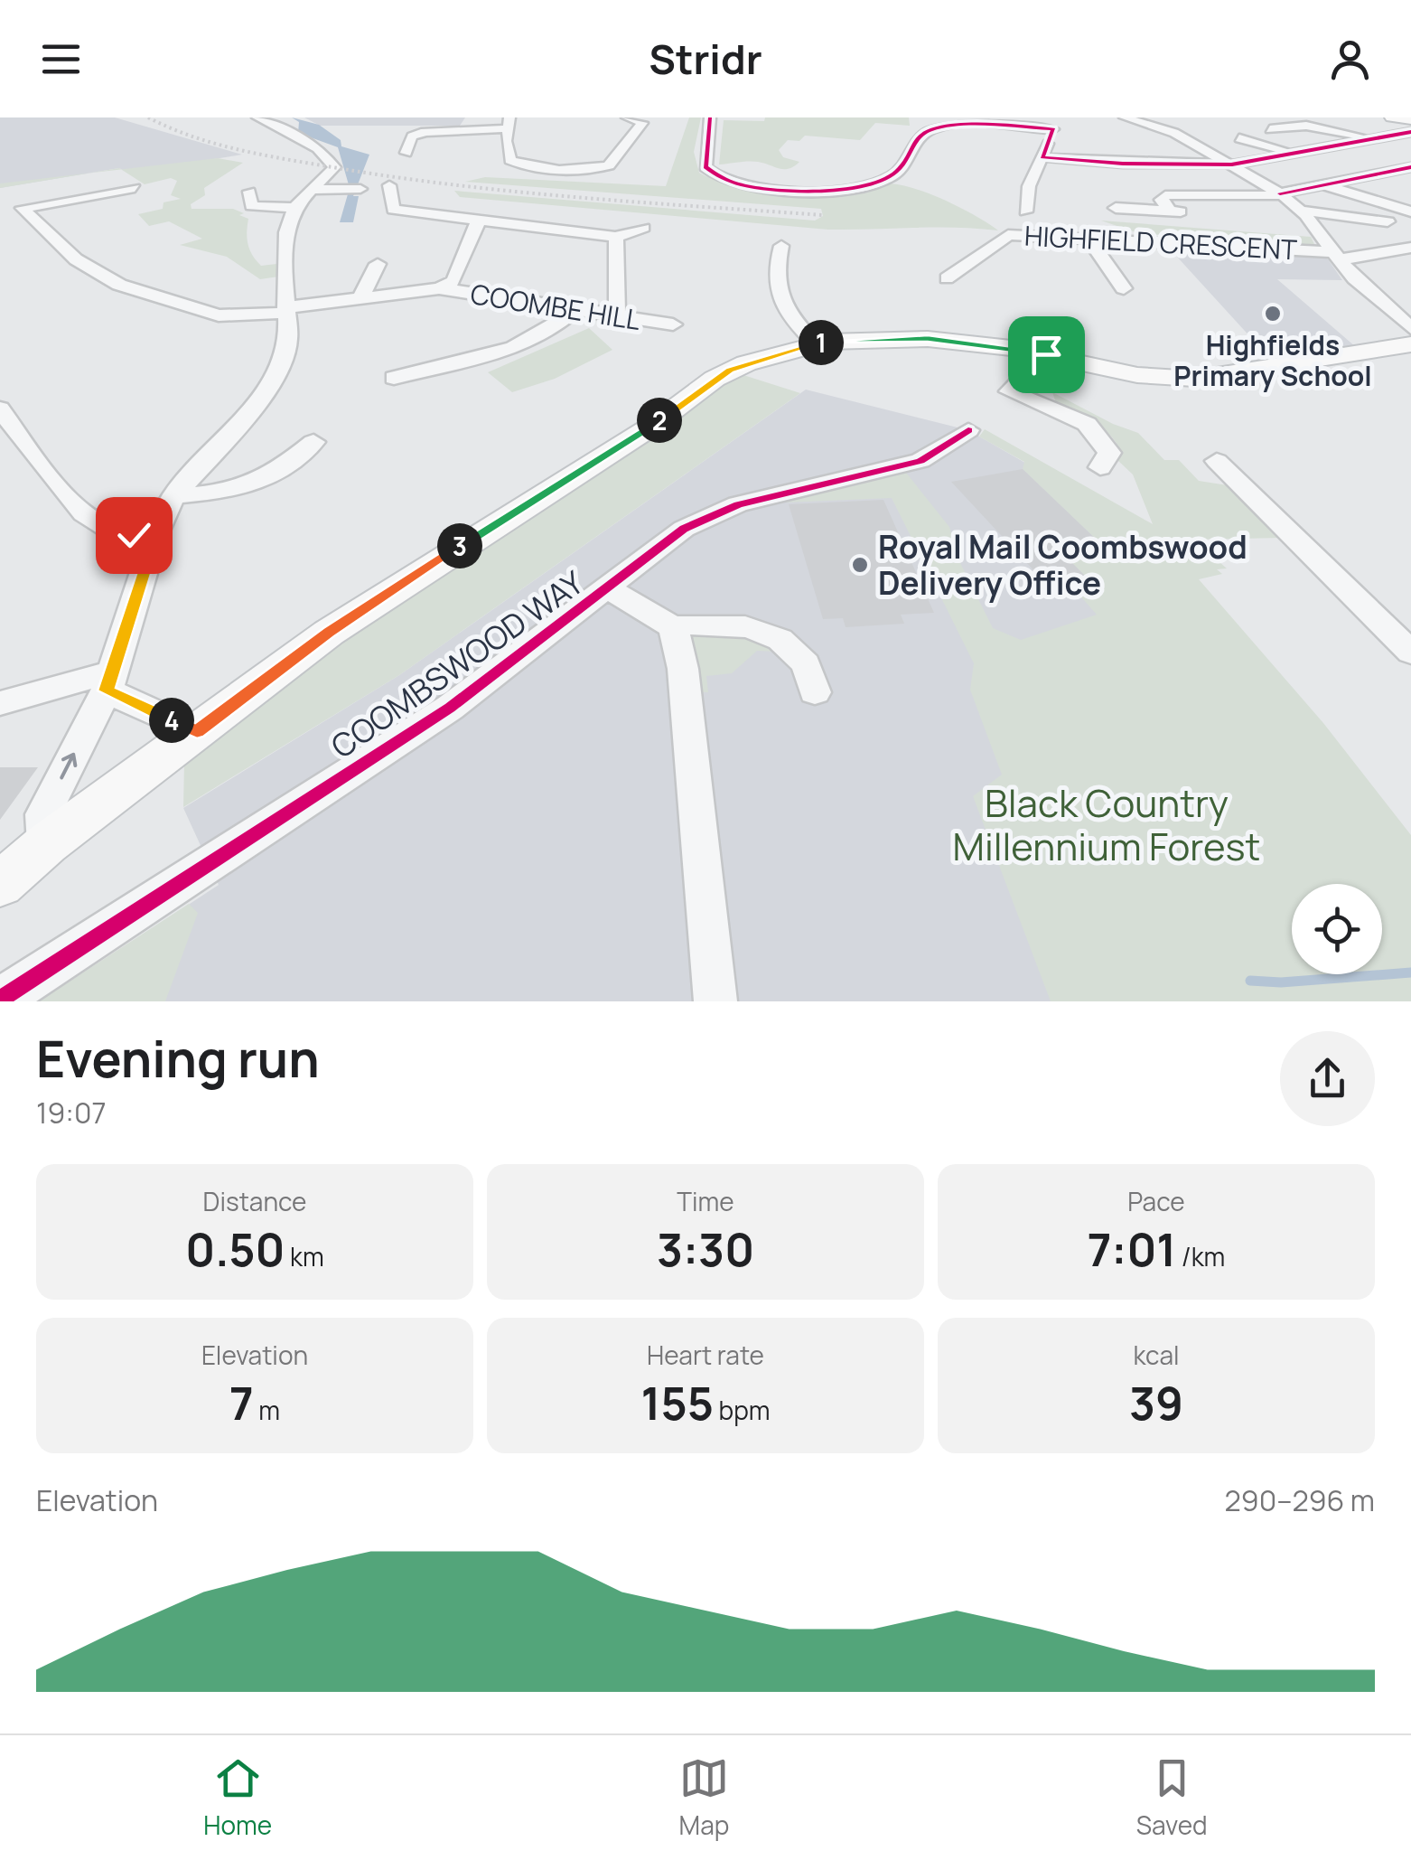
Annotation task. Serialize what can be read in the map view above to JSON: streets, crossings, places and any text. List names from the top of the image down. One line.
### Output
{"streets":{"street":["HIGHFIELD CRESCENT","COOMBE HILL","COOMBSWOOD WAY"]},"parks":["Black Country Millennium Forest"],"places":["Highfields Primary School","Royal Mail Coombswood Delivery Office"],"page":{"header":"Stridr","pins":["1","2","3","4"],"heading":["Evening run","19:07"],"stats":[["Distance","0.50 km"],["Time","3:30"],["Pace","7:01 /km"],["Elevation","7 m"],["Heart rate","155 bpm"],["kcal","39"]],"chart":["Elevation","290–296 m"],"tabs":["Home","Map","Saved"]}}
